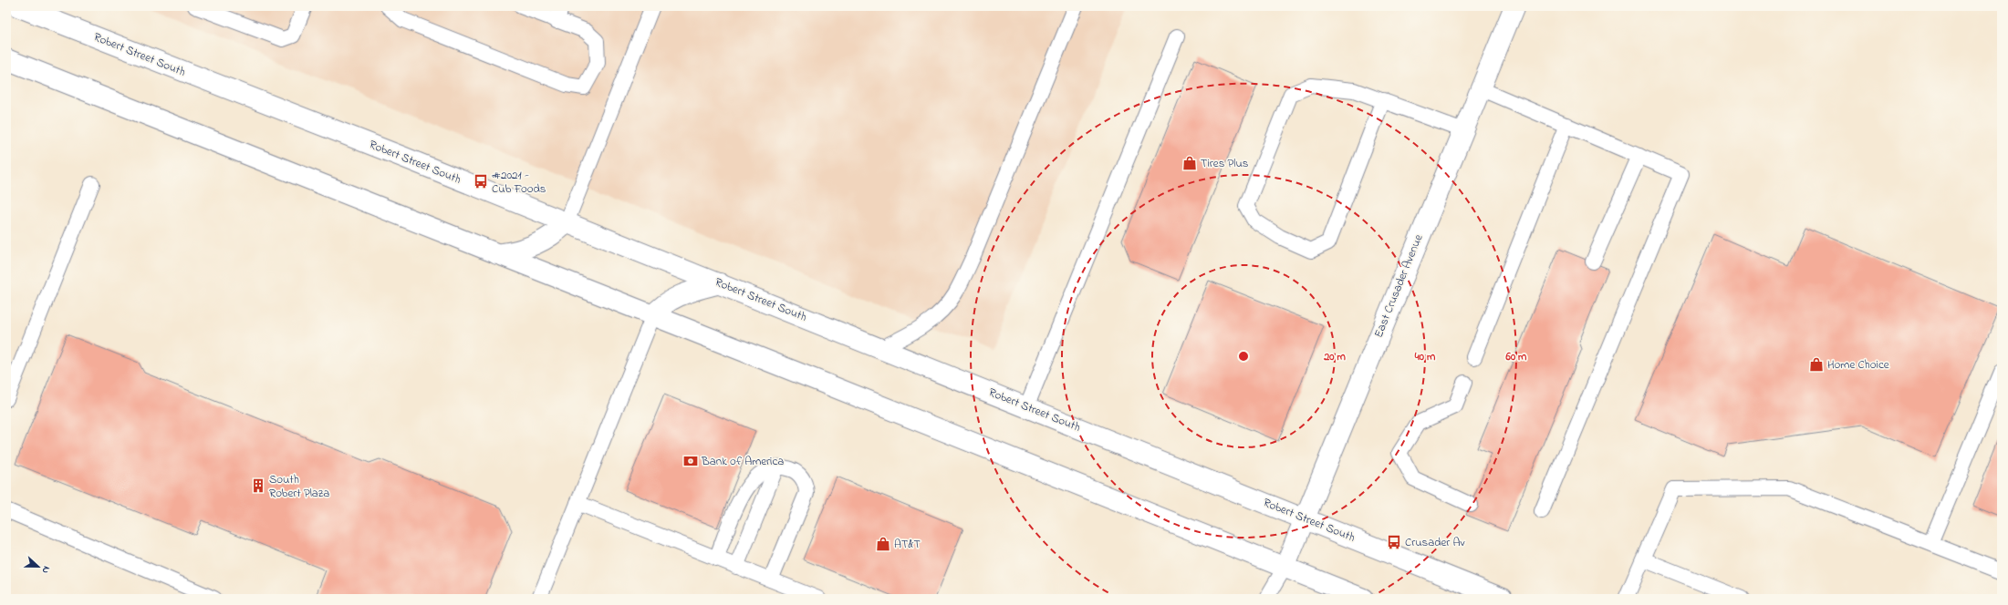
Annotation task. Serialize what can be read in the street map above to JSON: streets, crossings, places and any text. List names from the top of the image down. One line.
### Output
{"streets":{"main road":["Robert Street South","East Crusader Avenue"]},"crossings":[["Robert Street South","East Crusader Avenue"]],"places":{"shop":["Tires Plus","Home Choice","AT&T"],"bus stop":["#2021 - Cub Foods","Crusader Av"],"bank":["Bank of America"],"building":["South Robert Plaza"]},"north":"right","rings":["20 m","40 m","60 m"]}
